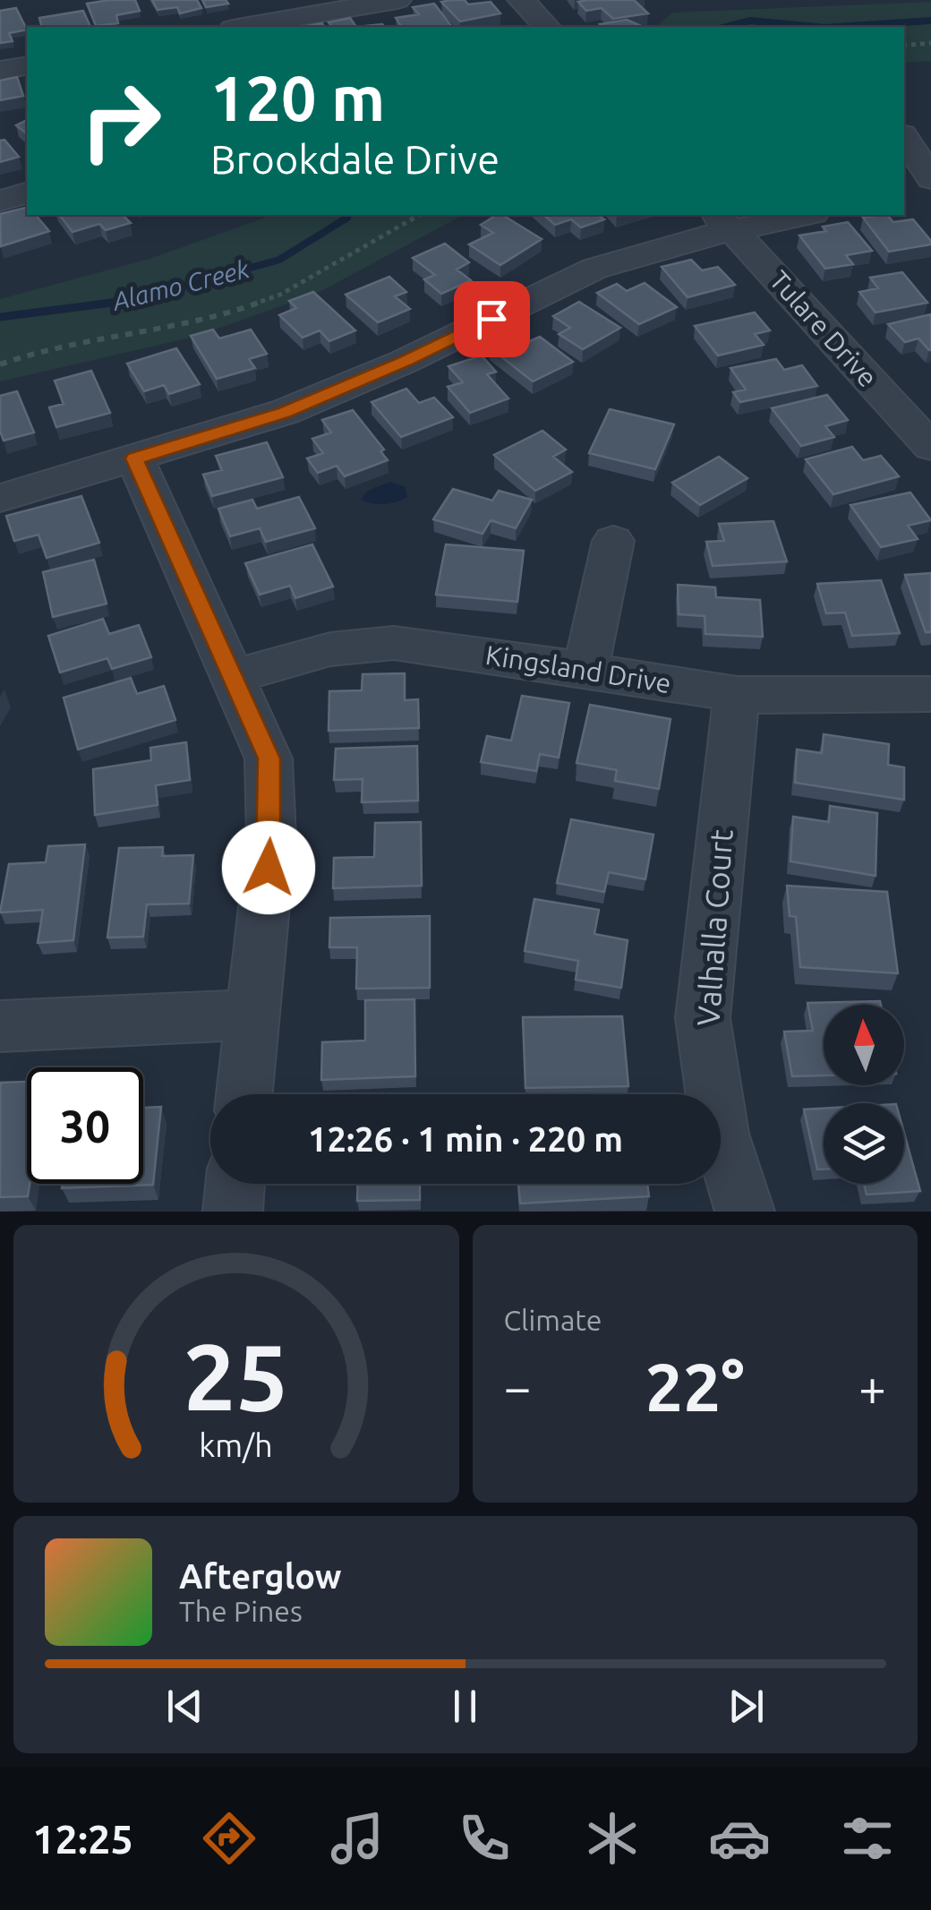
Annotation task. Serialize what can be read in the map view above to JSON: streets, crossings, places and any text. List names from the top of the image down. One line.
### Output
{"streets":{"street":["Tulare Drive","Kingsland Drive","Valhalla Court"]},"crossings":[["Kingsland Drive","Valhalla Court"]],"water":["Alamo Creek"],"north":"top","page":{"turn":["120 m","Brookdale Drive"],"limit":"30","trip":"12:26 · 1 min · 220 m","tile":"Climate","heat":["−","22°","+"],"song":["Afterglow","The Pines"],"tabs":"12:25","gauge":["25","km/h"]}}
